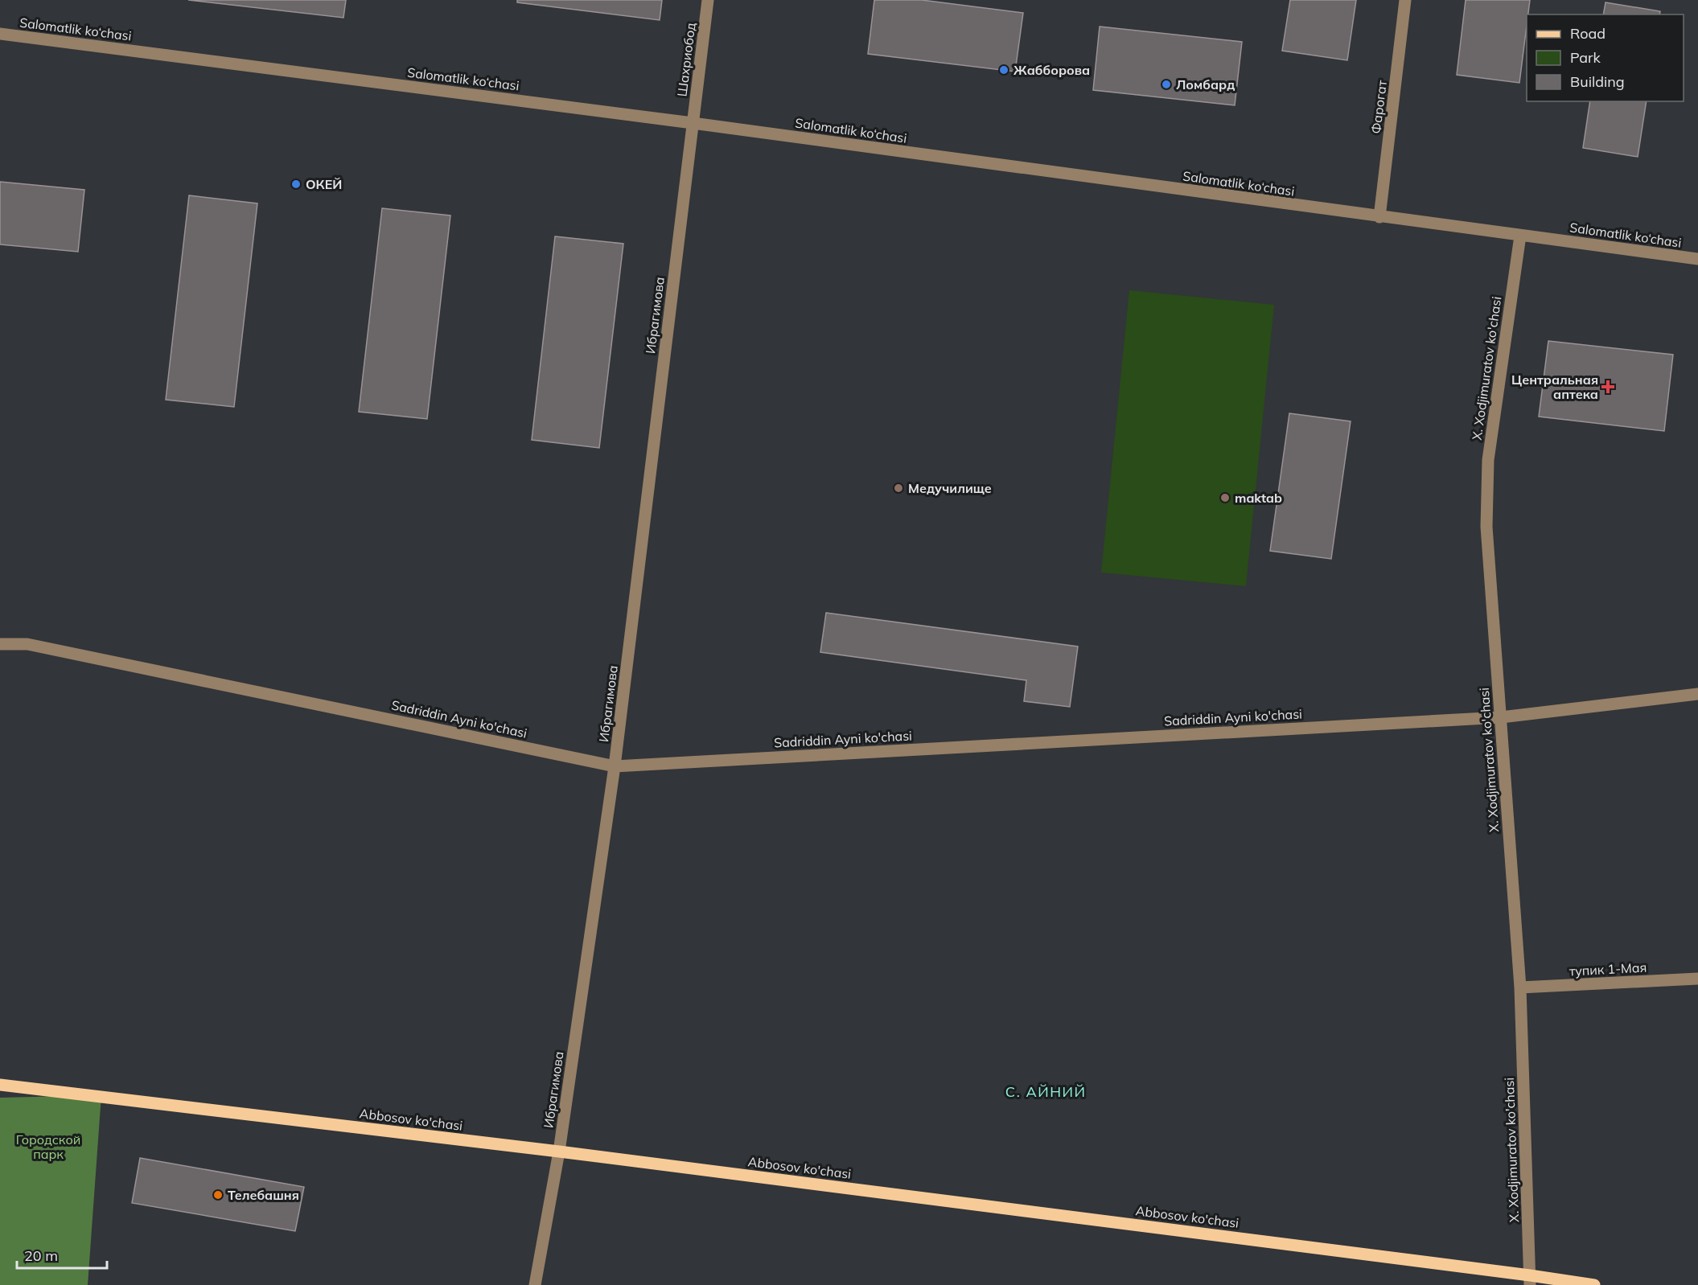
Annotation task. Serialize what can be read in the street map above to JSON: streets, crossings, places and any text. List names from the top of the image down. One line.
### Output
{"streets":{"main road":["Abbosov ko'chasi"],"street":["Salomatlik ko‘chasi","Шахриобод","Фарогат","Ибрагимова","X. Xodjimuratov ko'chasi","Sadriddin Ayni ko'chasi","тупик 1-Мая"]},"crossings":[["Salomatlik ko‘chasi","Шахриобод"],["Salomatlik ko‘chasi","Фарогат"],["Salomatlik ko‘chasi","Ибрагимова"],["Salomatlik ko‘chasi","X. Xodjimuratov ko'chasi"],["Шахриобод","Ибрагимова"],["Ибрагимова","Sadriddin Ayni ko'chasi"],["Ибрагимова","Abbosov ko'chasi"],["X. Xodjimuratov ko'chasi","Sadriddin Ayni ko'chasi"],["X. Xodjimuratov ko'chasi","тупик 1-Мая"],["X. Xodjimuratov ko'chasi","Abbosov ko'chasi"]],"districts":["С. АЙНИЙ"],"parks":["Городской парк"],"places":{"other":["Жабборова","Ломбард","ОКЕЙ","Медучилище","maktab","Телебашня"],"health":["Центральная аптека"]},"legend":["Road","Park","Building"],"scale_bar":"20 m"}
